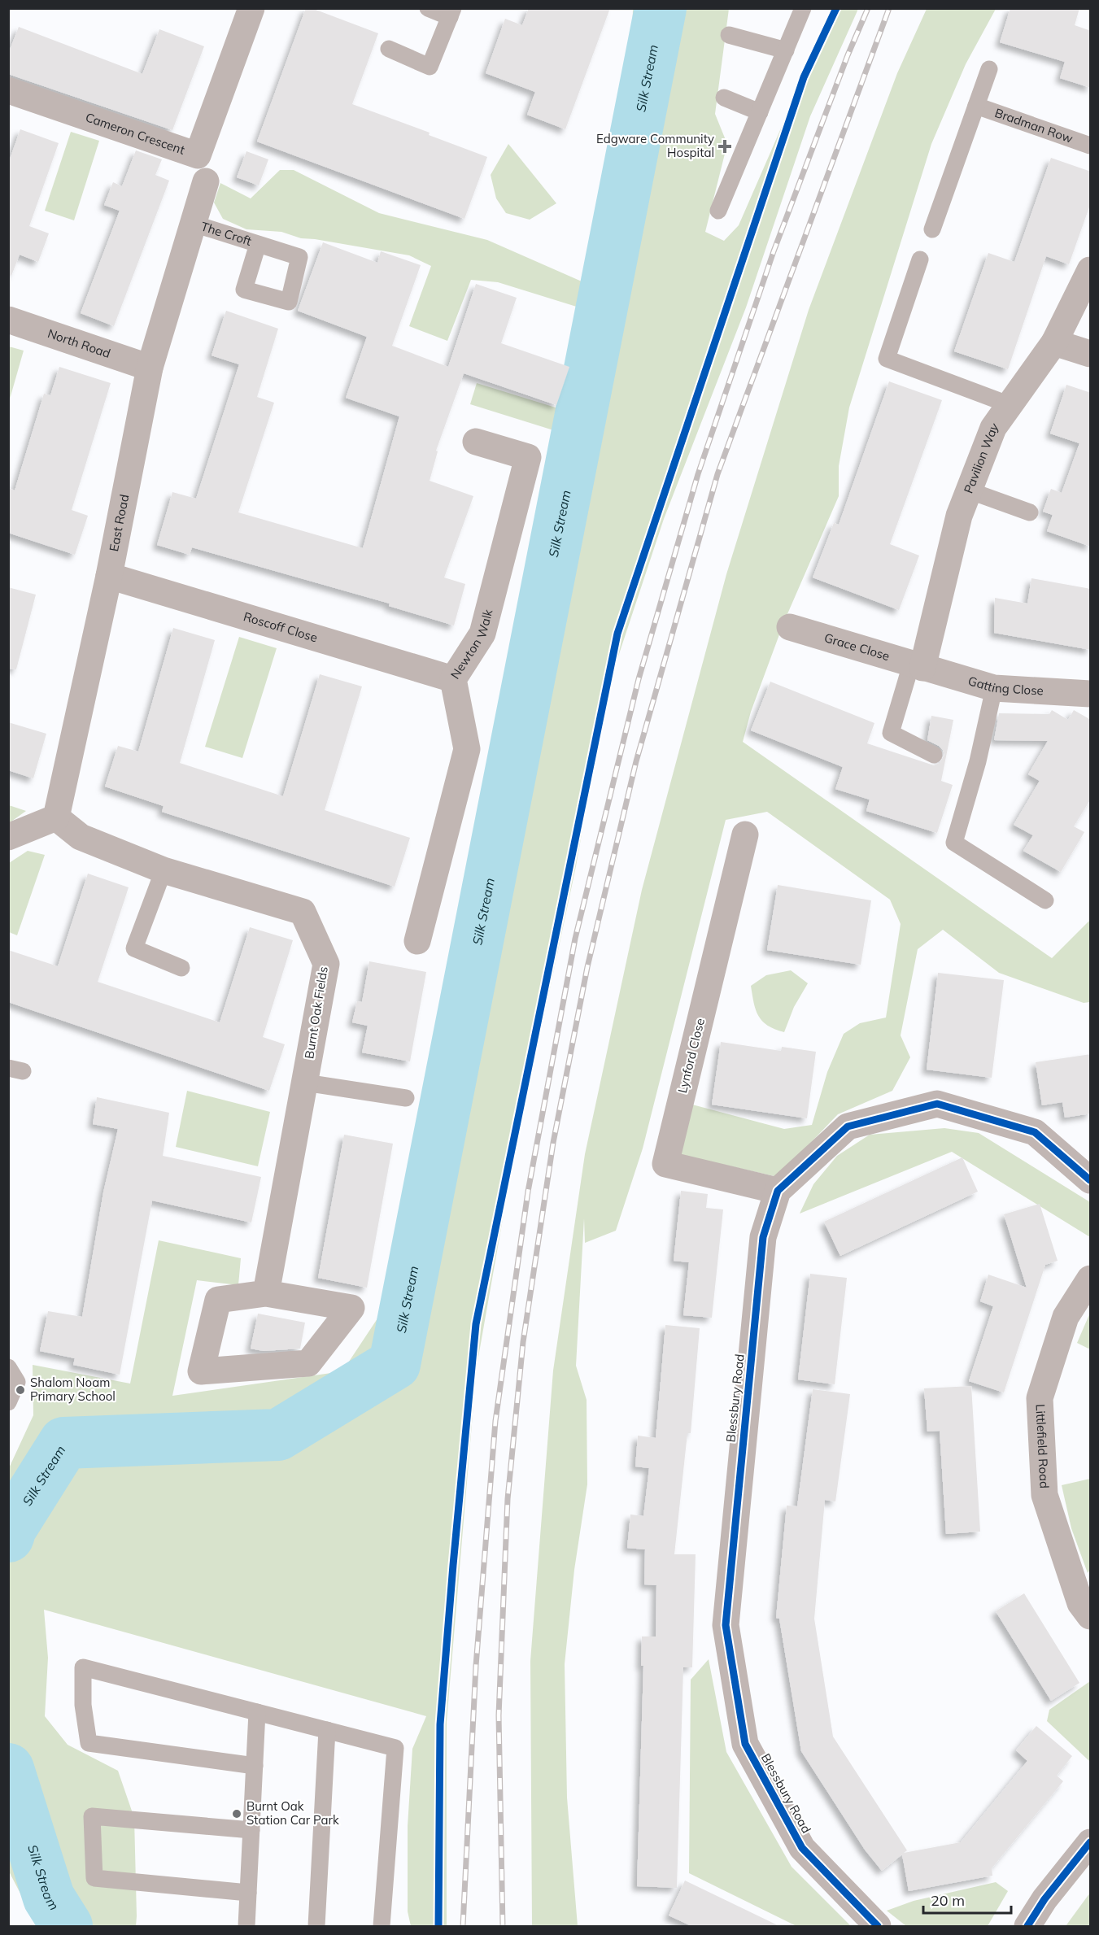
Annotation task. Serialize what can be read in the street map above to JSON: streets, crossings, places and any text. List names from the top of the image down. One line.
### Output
{"streets":{"street":["Cameron Crescent","North Road","Pavilion Way","East Road","Roscoff Close","Newton Walk","Grace Close","Gatting Close","Burnt Oak Fields","Lynford Close","Blessbury Road","Littlefield Road"],"lane":["Bradman Row","The Croft"]},"crossings":[["The Croft","East Road"],["North Road","East Road"],["Pavilion Way","Grace Close"],["Pavilion Way","Gatting Close"],["East Road","Roscoff Close"],["East Road","Burnt Oak Fields"],["Roscoff Close","Newton Walk"],["Grace Close","Gatting Close"],["Lynford Close","Blessbury Road"]],"water":["Silk Stream"],"places":{"health":["Edgware Community Hospital"],"other":["Shalom Noam Primary School","Burnt Oak Station Car Park"]},"scale_bar":"20 m"}
